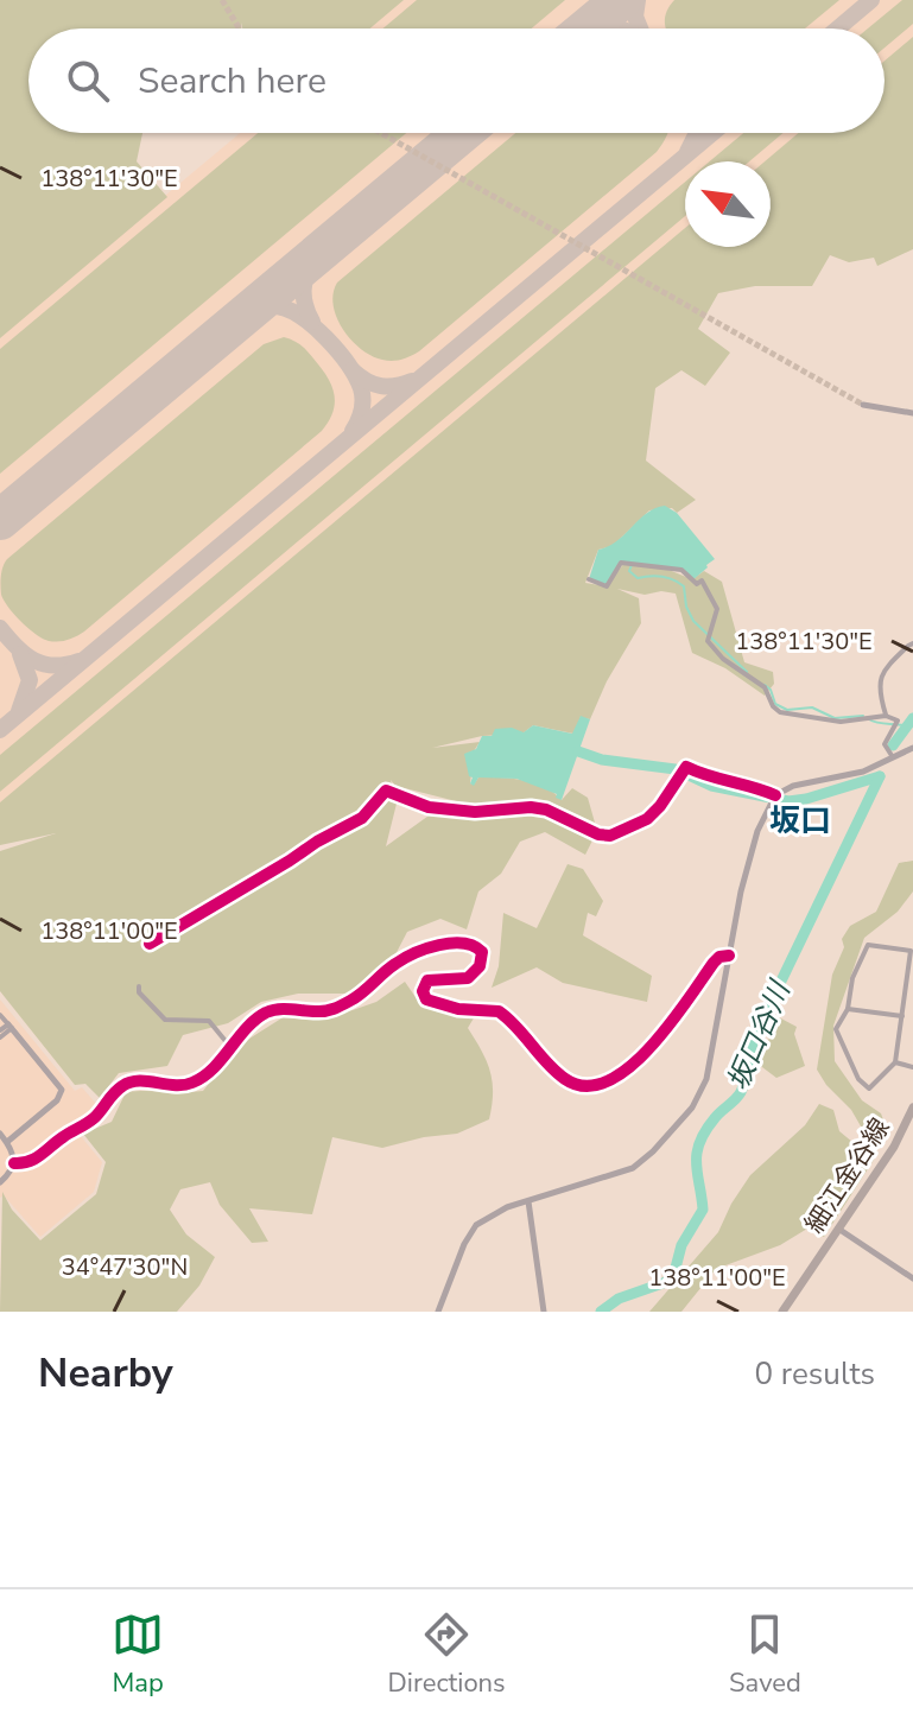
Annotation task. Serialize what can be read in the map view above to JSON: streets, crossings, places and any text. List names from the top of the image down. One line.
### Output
{"streets":{"main road":["細江金谷線"]},"districts":["坂口"],"water":["坂口谷川"],"north":"top left","page":{"search":"Search here","heading":["Nearby","0 results"],"nav":["Map","Directions","Saved"]},"coordinates":["138°11'30\"E","138°11'00\"E","34°47'30\"N"]}
